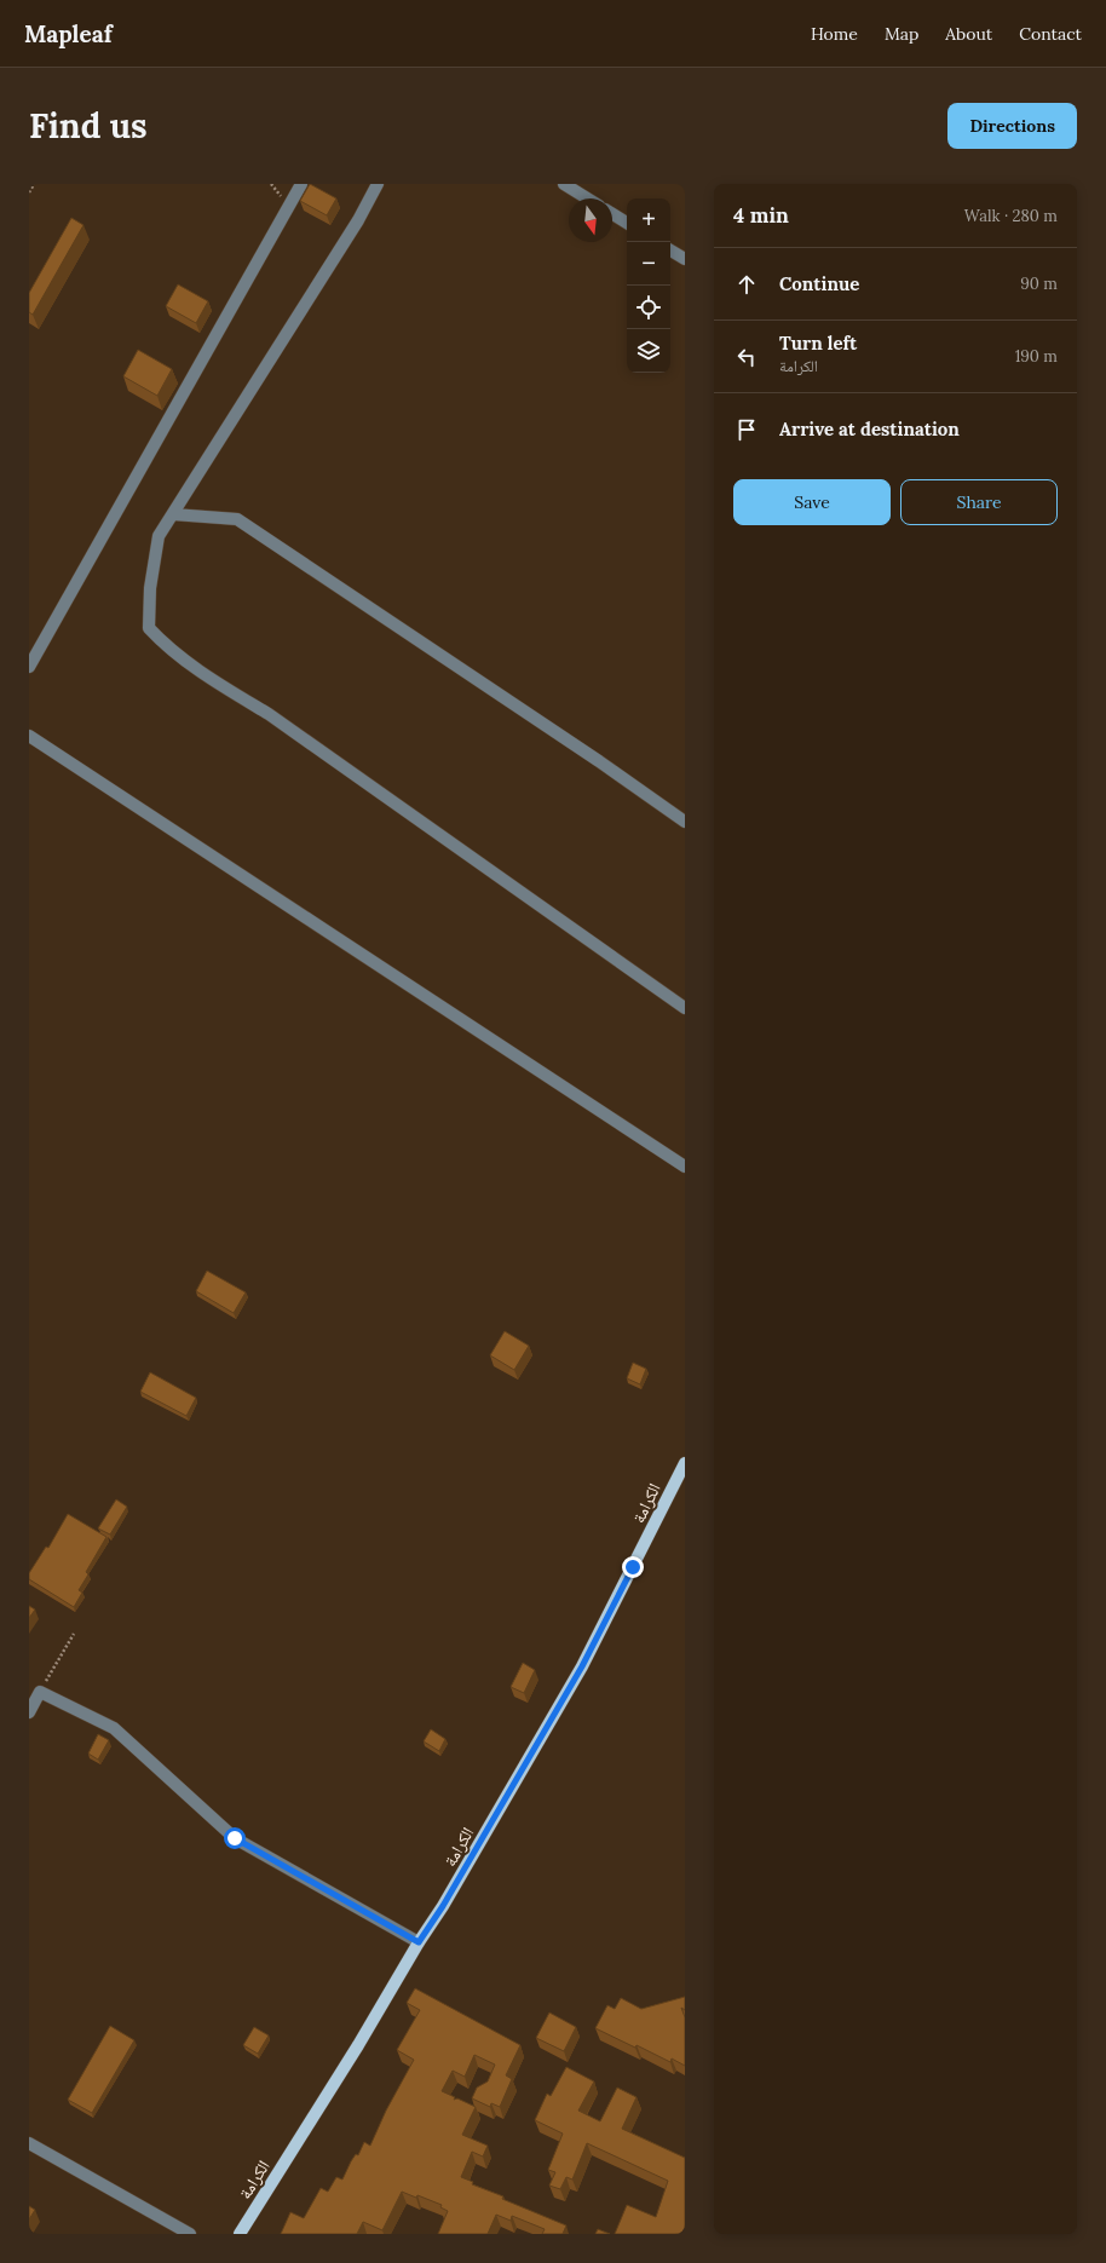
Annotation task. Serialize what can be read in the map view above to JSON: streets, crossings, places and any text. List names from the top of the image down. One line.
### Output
{"streets":{"main road":["الكرامة"]},"north":"bottom","page":{"header":"Mapleaf","nav":["Home","Map","About","Contact"],"buttons":["Directions",["Save","Share"]],"title":"Find us","heading":["4 min","Walk · 280 m"],"map_buttons":["+","−"],"list":[["Continue","90 m"],["Turn left","الكرامة","190 m"],"Arrive at destination"]}}
